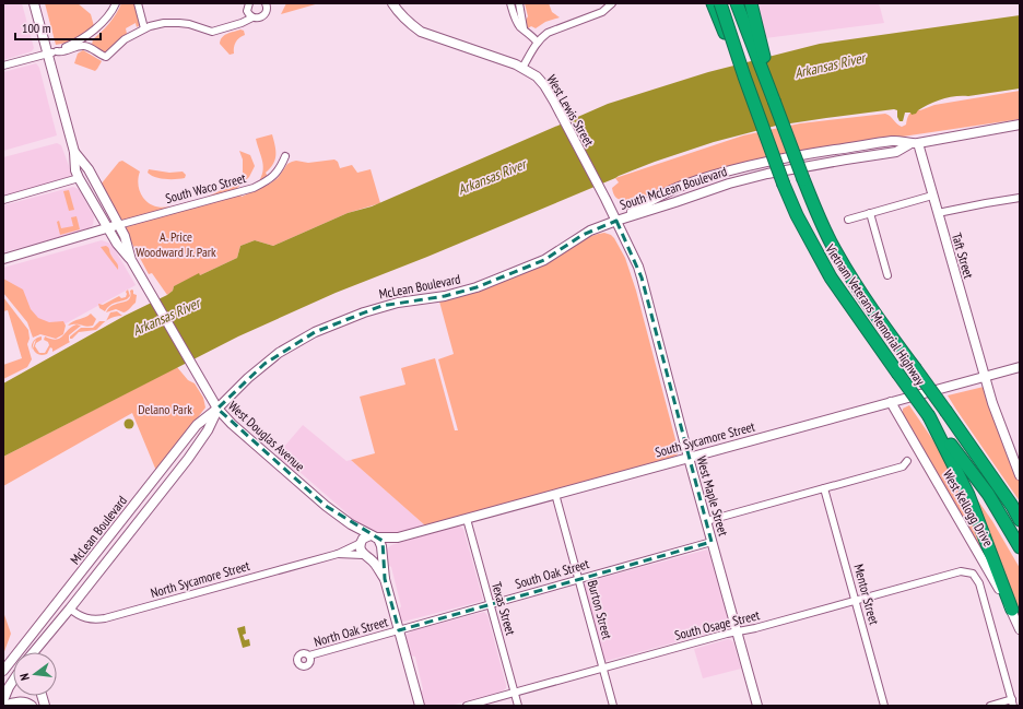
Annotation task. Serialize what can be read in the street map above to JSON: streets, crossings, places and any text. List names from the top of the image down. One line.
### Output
{"streets":{"highway":["Vietnam Veterans Memorial Highway"],"main road":["West Lewis Street","South McLean Boulevard","Taft Street","McLean Boulevard","West Douglas Avenue","South Sycamore Street","West Maple Street","West Kellogg Drive"],"street":["South Waco Street","South Oak Street","North Sycamore Street","Mentor Street","Texas Street","Burton Street","South Osage Street","North Oak Street"]},"crossings":[["West Lewis Street","South McLean Boulevard"],["West Lewis Street","McLean Boulevard"],["West Lewis Street","West Maple Street"],["South Waco Street","West Douglas Avenue"],["South McLean Boulevard","Taft Street"],["South McLean Boulevard","McLean Boulevard"],["South McLean Boulevard","West Maple Street"],["Taft Street","South Sycamore Street"],["McLean Boulevard","West Douglas Avenue"],["McLean Boulevard","West Maple Street"],["McLean Boulevard","North Sycamore Street"],["West Douglas Avenue","South Sycamore Street"],["West Douglas Avenue","North Sycamore Street"],["South Sycamore Street","West Maple Street"],["South Sycamore Street","West Kellogg Drive"],["South Sycamore Street","North Sycamore Street"],["South Sycamore Street","Texas Street"],["South Sycamore Street","Burton Street"],["West Maple Street","South Oak Street"],["West Maple Street","South Osage Street"],["South Oak Street","Texas Street"],["South Oak Street","Burton Street"],["South Oak Street","North Oak Street"],["Mentor Street","South Osage Street"],["Texas Street","South Osage Street"],["Burton Street","South Osage Street"]],"water":["Arkansas River"],"parks":["A. Price Woodward Jr. Park","Delano Park"],"scale_bar":"100 m","north":"left"}
